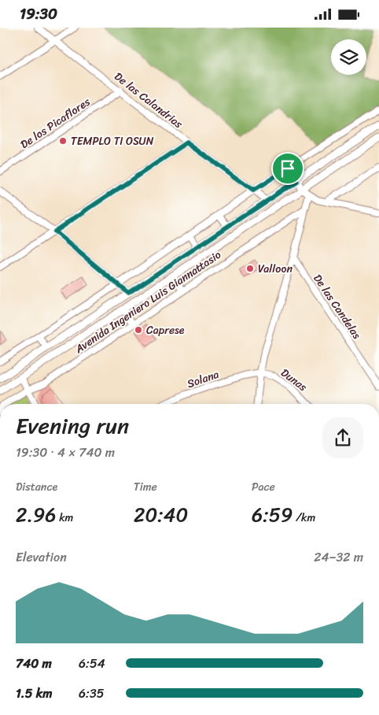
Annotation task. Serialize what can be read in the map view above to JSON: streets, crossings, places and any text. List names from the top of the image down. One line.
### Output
{"streets":{"main road":["Avenida Ingeniero Luis Giannattasio"],"street":["De las Calandrias","De los Picaflores","De las Candelas","Solana","Dunas"]},"crossings":[["De las Calandrias","De los Picaflores"],["De las Calandrias","Avenida Ingeniero Luis Giannattasio"],["Solana","Dunas"]],"places":["TEMPLO TI OSUN","Valloon","Caprese"],"page":{"status":"19:30","heading":["Evening run","19:30 · 4 × 740 m"],"stats":[["Distance","2.96 km"],["Time","20:40"],["Pace","6:59 /km"]],"chart":["Elevation","24–32 m"],"list":[{"name":"740 m","note":"6:54"},{"name":"1.5 km","note":"6:35"}]}}
